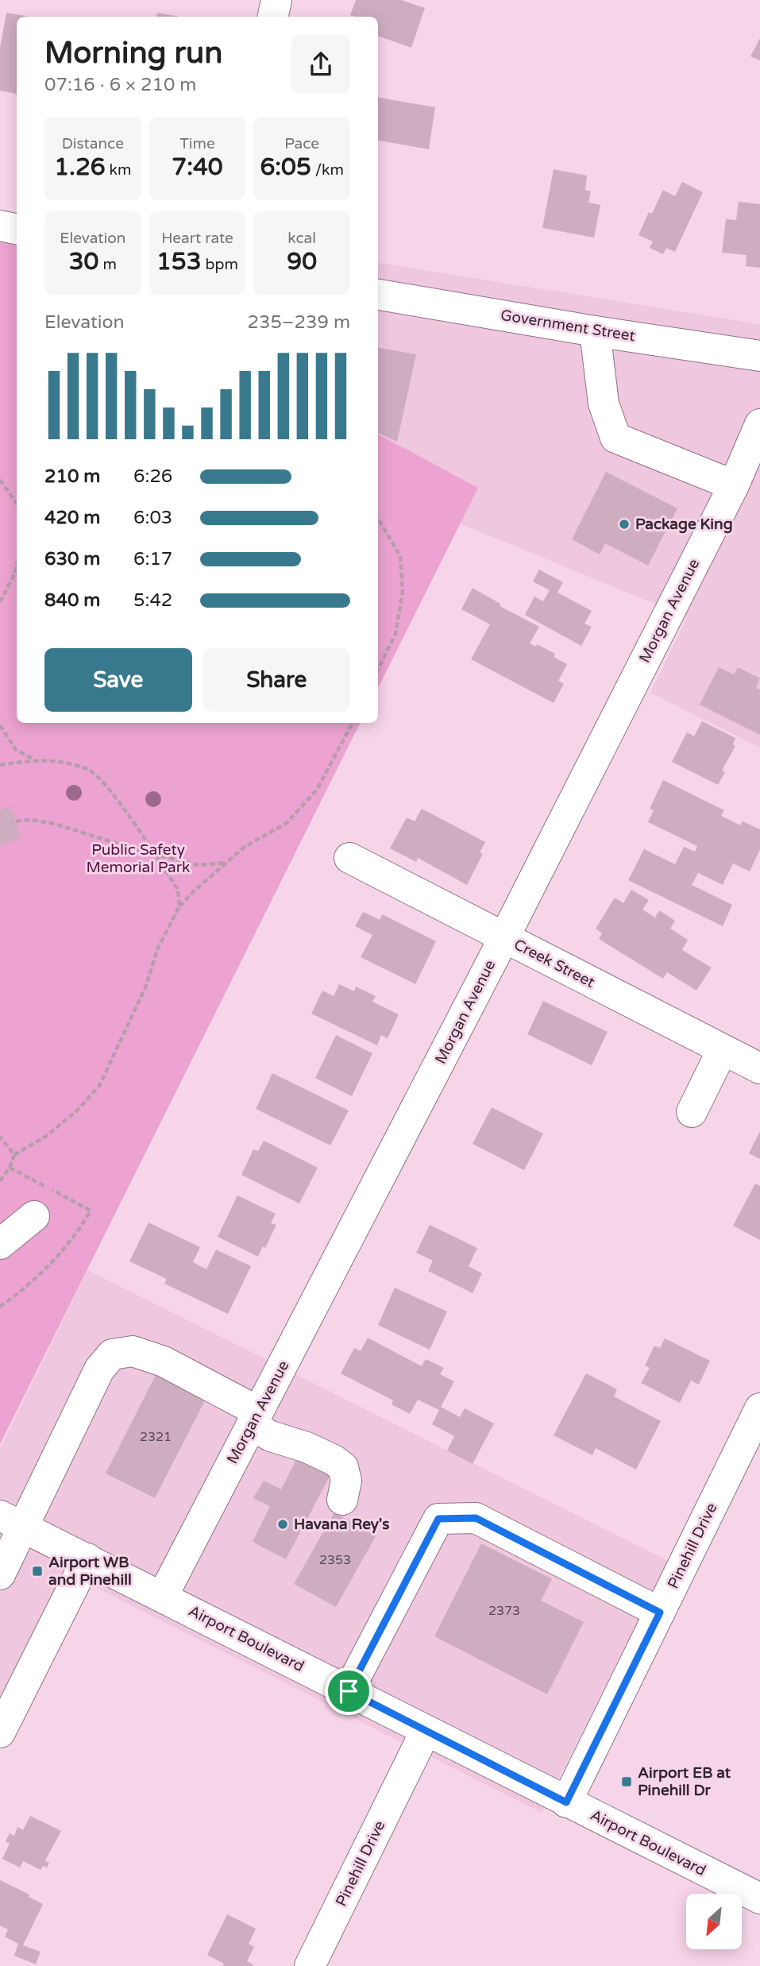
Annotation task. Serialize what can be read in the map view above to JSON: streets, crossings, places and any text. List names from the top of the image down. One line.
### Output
{"streets":{"street":["Government Street","Morgan Avenue","Creek Street","Pinehill Drive","Airport Boulevard"]},"crossings":[["Morgan Avenue","Creek Street"],["Morgan Avenue","Airport Boulevard"],["Pinehill Drive","Airport Boulevard"]],"parks":["Public Safety Memorial Park"],"places":{"other":["Package King","Havana Rey's"],"transit":["Airport WB and Pinehill","Airport EB at Pinehill Dr"]},"house_numbers":["2321","2353","2373"],"north":"bottom left","page":{"heading":["Morning run","07:16 · 6 × 210 m"],"stats":[["Distance","1.26 km"],["Time","7:40"],["Pace","6:05 /km"],["Elevation","30 m"],["Heart rate","153 bpm"],["kcal","90"]],"chart":["Elevation","235–239 m"],"list":[{"name":"210 m","note":"6:26"},{"name":"420 m","note":"6:03"},{"name":"630 m","note":"6:17"},{"name":"840 m","note":"5:42"}],"buttons":["Save","Share"]}}
